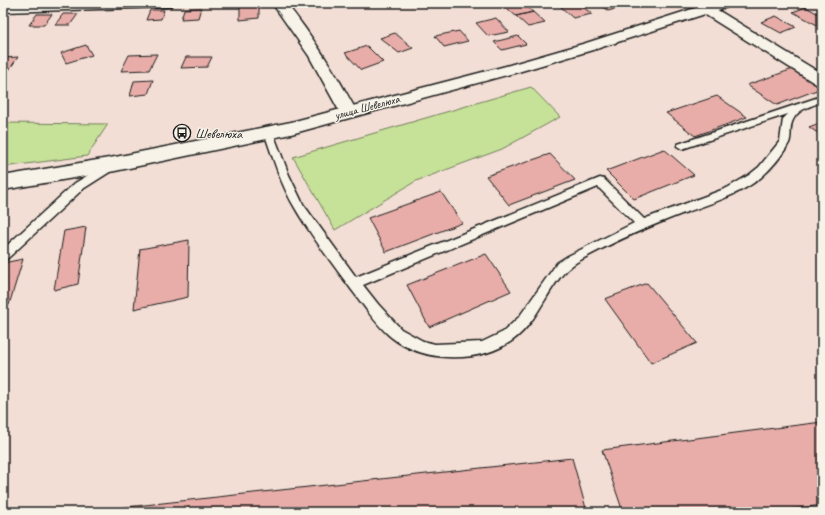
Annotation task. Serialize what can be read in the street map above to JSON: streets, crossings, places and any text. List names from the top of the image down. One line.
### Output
{"streets":{"main road":["улица Шевелюха"]},"places":{"bus stop":["Шевелюха"]}}
